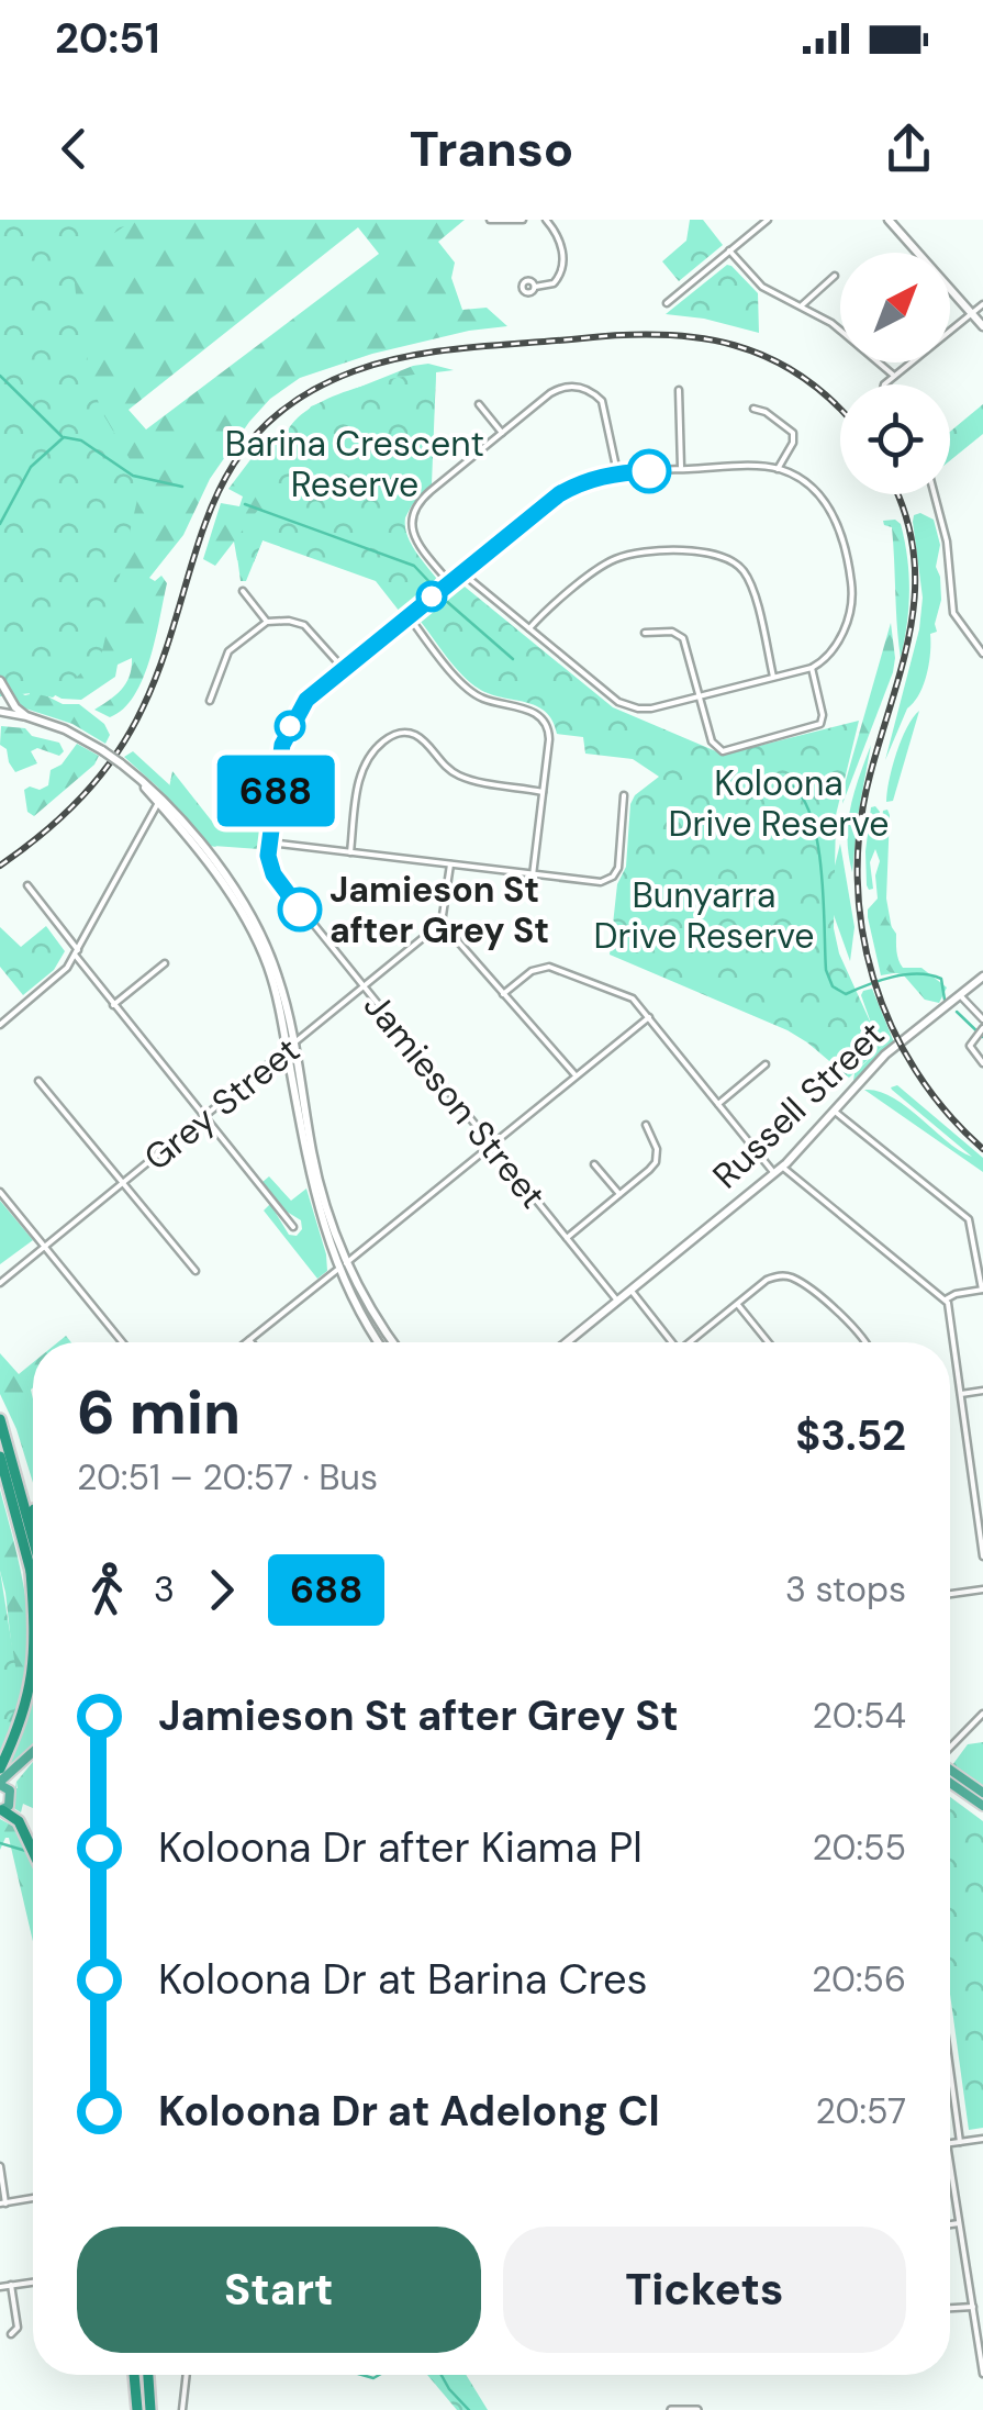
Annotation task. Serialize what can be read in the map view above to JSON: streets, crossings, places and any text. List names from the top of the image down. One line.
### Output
{"streets":{"main road":["Russell Street"],"street":["Jamieson Street","Grey Street"]},"crossings":[["Jamieson Street","Grey Street"],["Jamieson Street","Russell Street"]],"parks":["Barina Crescent Reserve","Koloona Drive Reserve","Bunyarra Drive Reserve"],"places":["Jamieson St after Grey St"],"lines":["bus line 688"],"north":"top right","page":{"status":"20:51","header":"Transo","on_map":"688","heading":["6 min","20:51 – 20:57 · Bus","$3.52"],"legs":["3","688","3 stops"],"list":[{"name":"Jamieson St after Grey St","value":"20:54"},{"name":"Koloona Dr after Kiama Pl","value":"20:55"},{"name":"Koloona Dr at Barina Cres","value":"20:56"},{"name":"Koloona Dr at Adelong Cl","value":"20:57"}],"buttons":["Start","Tickets"]}}
